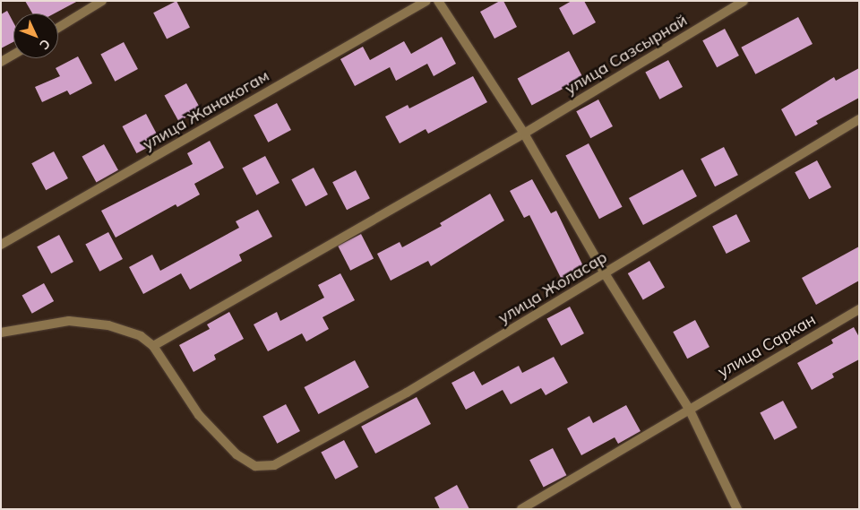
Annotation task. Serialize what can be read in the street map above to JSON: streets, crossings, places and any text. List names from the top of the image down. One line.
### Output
{"streets":{"street":["улица Сазсырнай","улица Жанакогам","улица Жоласар","улица Саркан"]},"crossings":[["улица Сазсырнай","улица Жоласар"]],"north":"bottom right"}
